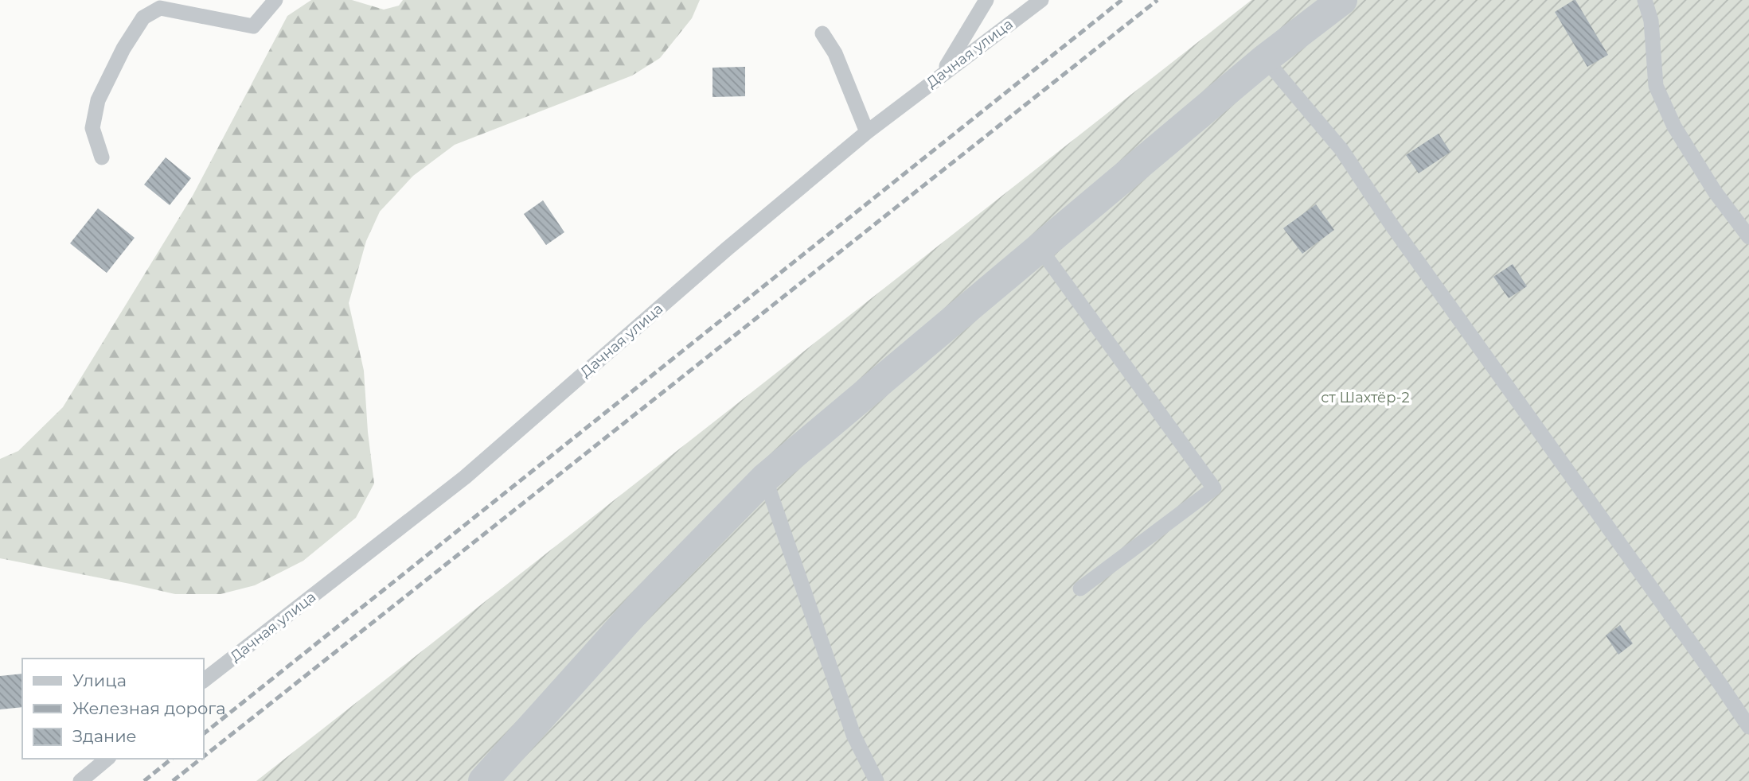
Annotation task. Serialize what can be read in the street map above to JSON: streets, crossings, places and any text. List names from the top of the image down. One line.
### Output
{"streets":{"lane":["Дачная улица"]},"parks":["ст Шахтёр-2"],"legend":["Улица","Железная дорога","Здание"]}
